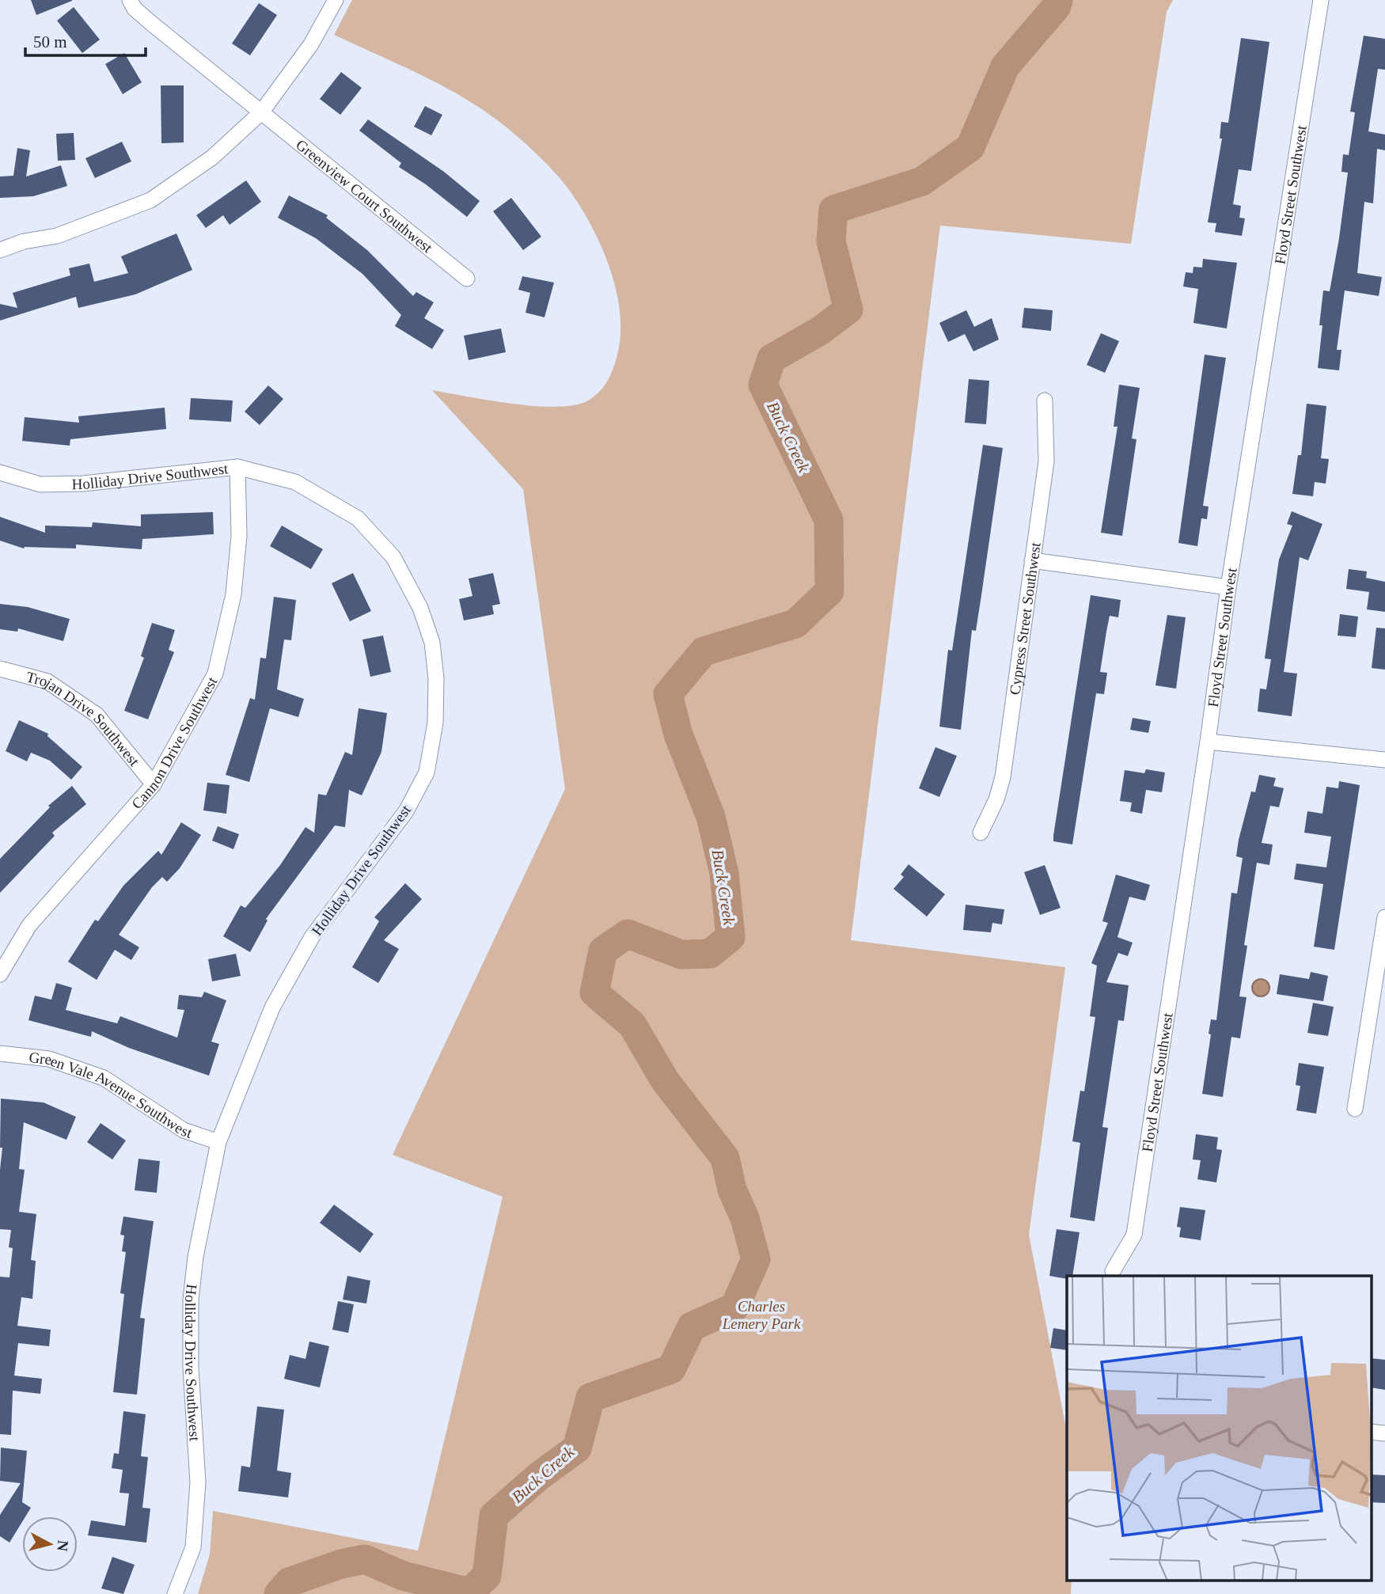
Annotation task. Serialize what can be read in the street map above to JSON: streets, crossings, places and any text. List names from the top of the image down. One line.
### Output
{"streets":{"street":["Floyd Street Southwest","Greenview Court Southwest","Holliday Drive Southwest","Cypress Street Southwest","Trojan Drive Southwest","Cannon Drive Southwest","Green Vale Avenue Southwest"]},"crossings":[["Holliday Drive Southwest","Cannon Drive Southwest"],["Holliday Drive Southwest","Green Vale Avenue Southwest"],["Trojan Drive Southwest","Cannon Drive Southwest"]],"water":["Buck Creek"],"parks":["Charles Lemery Park"],"scale_bar":"50 m","north":"right"}
